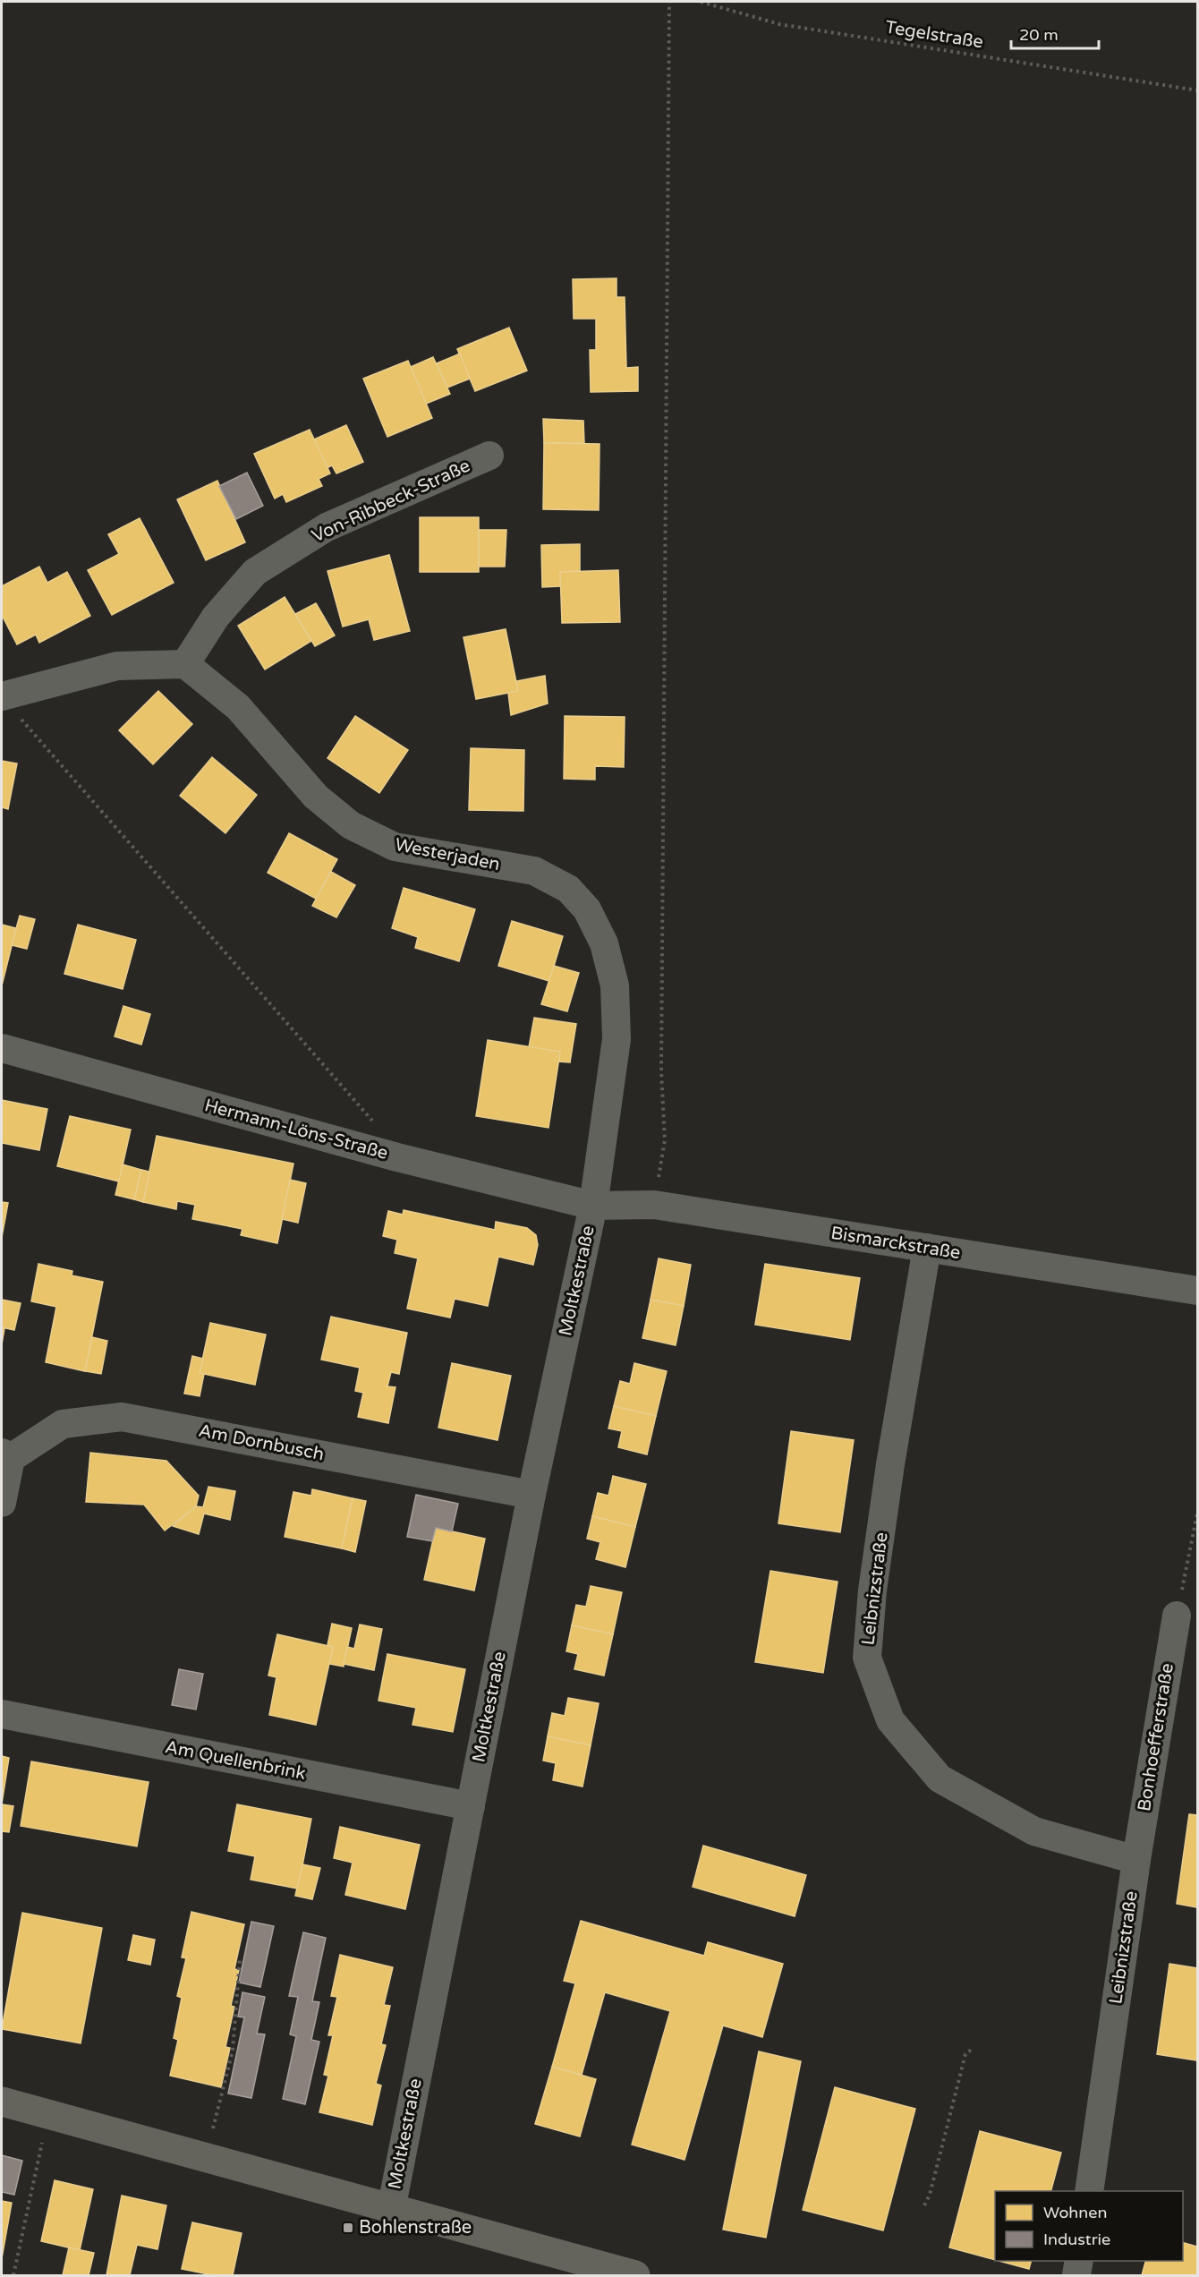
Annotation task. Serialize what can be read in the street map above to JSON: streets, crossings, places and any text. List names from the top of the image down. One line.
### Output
{"streets":{"street":["Von-Ribbeck-Straße","Westerjaden","Hermann-Löns-Straße","Bismarckstraße","Moltkestraße","Am Dornbusch","Leibnizstraße","Bonhoefferstraße","Am Quellenbrink"],"path":["Tegelstraße"]},"crossings":[["Von-Ribbeck-Straße","Westerjaden"],["Westerjaden","Hermann-Löns-Straße"],["Westerjaden","Bismarckstraße"],["Westerjaden","Moltkestraße"],["Hermann-Löns-Straße","Bismarckstraße"],["Hermann-Löns-Straße","Moltkestraße"],["Bismarckstraße","Moltkestraße"],["Bismarckstraße","Leibnizstraße"],["Moltkestraße","Am Dornbusch"],["Moltkestraße","Am Quellenbrink"],["Leibnizstraße","Bonhoefferstraße"]],"places":{"transit":["Bohlenstraße"]},"legend":["Wohnen","Industrie"],"scale_bar":"20 m"}
